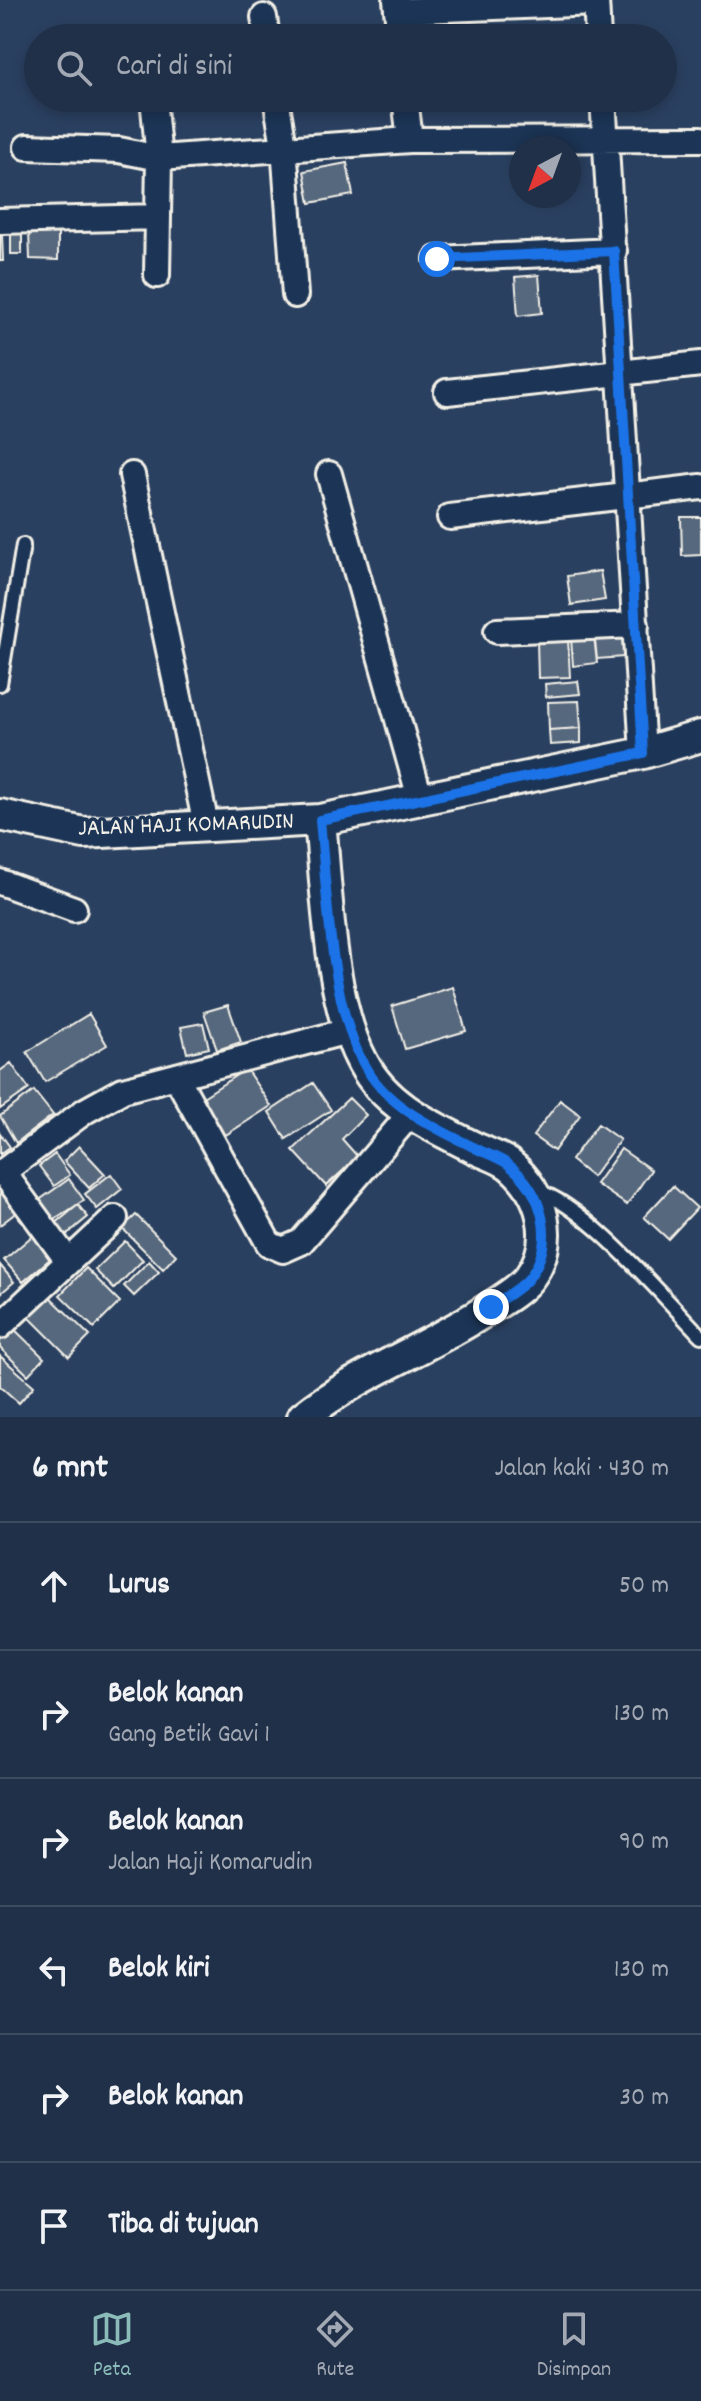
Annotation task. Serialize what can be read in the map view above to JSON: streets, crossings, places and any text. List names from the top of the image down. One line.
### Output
{"streets":{"street":["JALAN HAJI KOMARUDIN"]},"north":"bottom left","page":{"search":"Cari di sini","heading":["6 mnt","Jalan kaki · 430 m"],"list":[["Lurus","50 m"],["Belok kanan","Gang Betik Gavi 1","130 m"],["Belok kanan","Jalan Haji Komarudin","90 m"],["Belok kiri","130 m"],["Belok kanan","30 m"],"Tiba di tujuan"],"nav":["Peta","Rute","Disimpan"]}}
